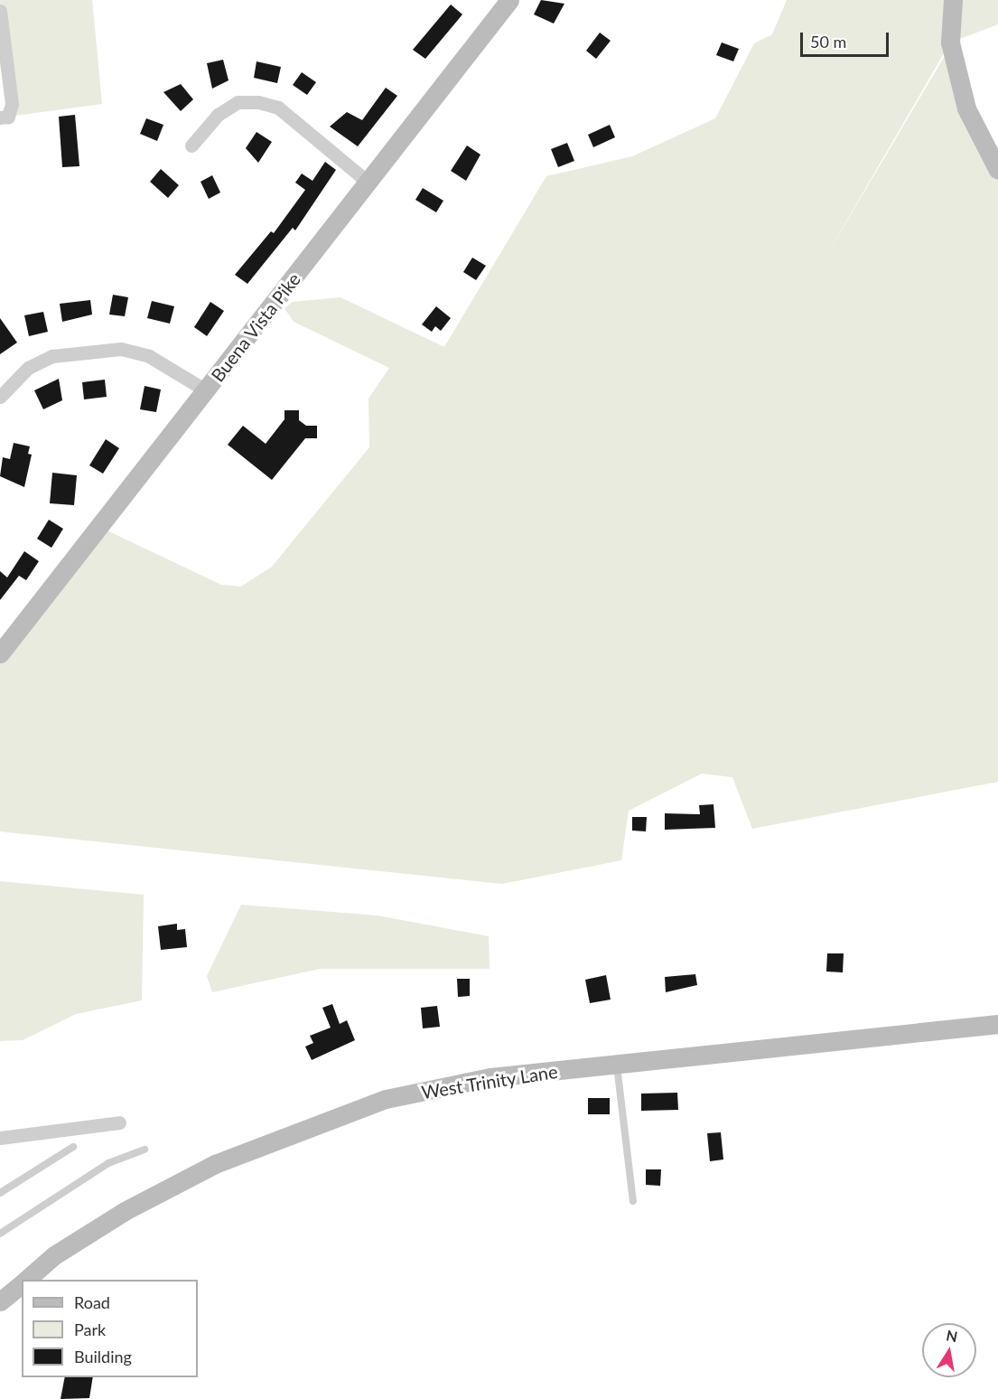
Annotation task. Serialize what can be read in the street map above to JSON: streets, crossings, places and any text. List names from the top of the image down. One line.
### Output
{"streets":{"main road":["Buena Vista Pike","West Trinity Lane"]},"legend":["Road","Park","Building"],"scale_bar":"50 m","north":"top"}
